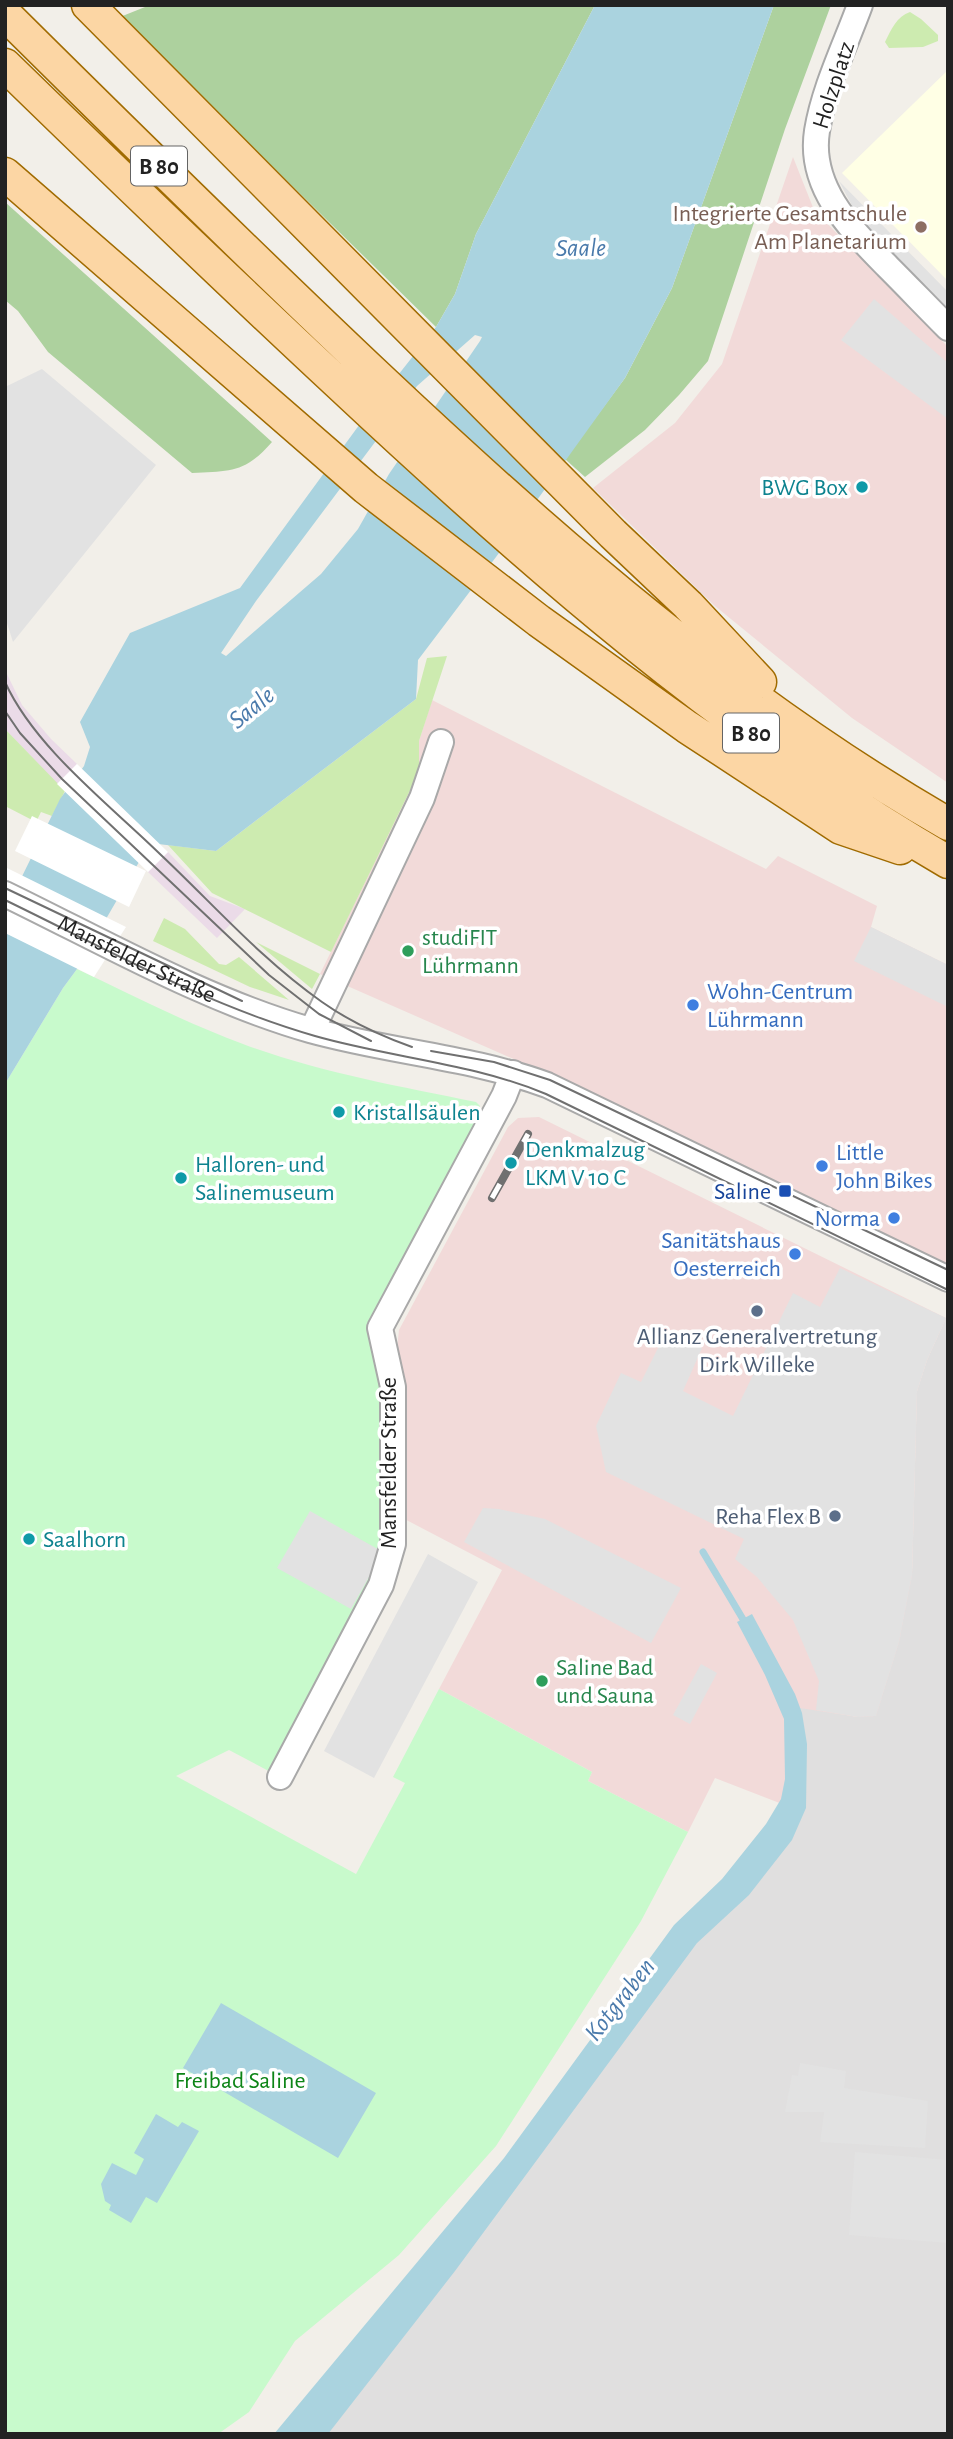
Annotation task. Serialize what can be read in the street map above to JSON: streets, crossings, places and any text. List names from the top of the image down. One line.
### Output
{"streets":{"main road":["B 80"],"street":["Holzplatz","Mansfelder Straße"]},"water":["Saale","Kotgraben"],"parks":["Freibad Saline"],"places":{"other":["Integrierte Gesamtschule Am Planetarium","BWG Box","studiFIT Lührmann","Wohn-Centrum Lührmann","Kristallsäulen","Denkmalzug LKM V 10 C","Little John Bikes","Halloren- und Salinemuseum","Norma","Sanitätshaus Oesterreich","Allianz Generalvertretung Dirk Willeke","Reha Flex B","Saalhorn","Saline Bad und Sauna"],"transit":["Saline"]}}
